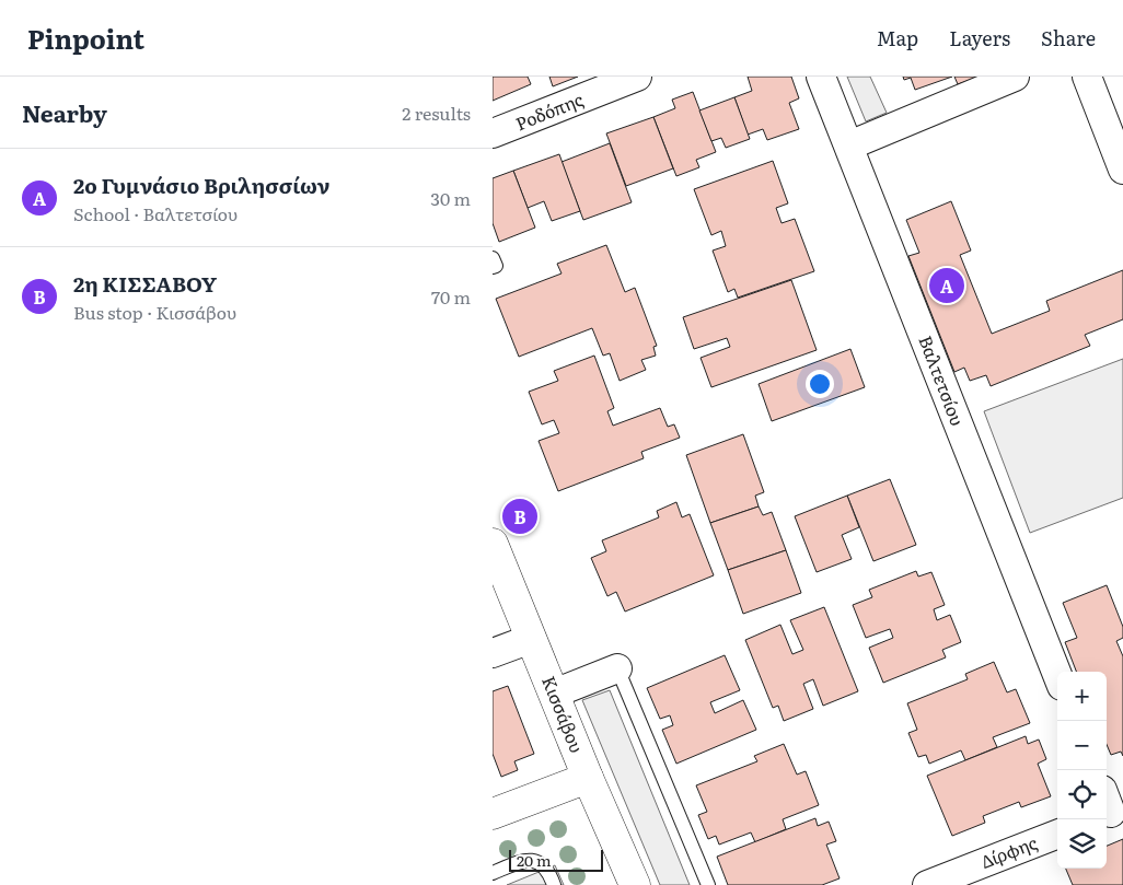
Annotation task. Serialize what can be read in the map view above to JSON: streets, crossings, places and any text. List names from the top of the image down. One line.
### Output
{"streets":{"street":["Ροδόπης","Βαλτετσίου","Κισσάβου","Δίρφης"]},"scale_bar":"20 m","page":{"header":"Pinpoint","nav":["Map","Layers","Share"],"heading":["Nearby","2 results"],"list":[{"mark":"A","name":"2ο Γυμνάσιο Βριλησσίων","note":"School · Βαλτετσίου","value":"30 m"},{"mark":"B","name":"2η ΚΙΣΣΑΒΟΥ","note":"Bus stop · Κισσάβου","value":"70 m"}],"pins":["A","B"],"map_buttons":["+","−"],"scale":"20 m"}}
